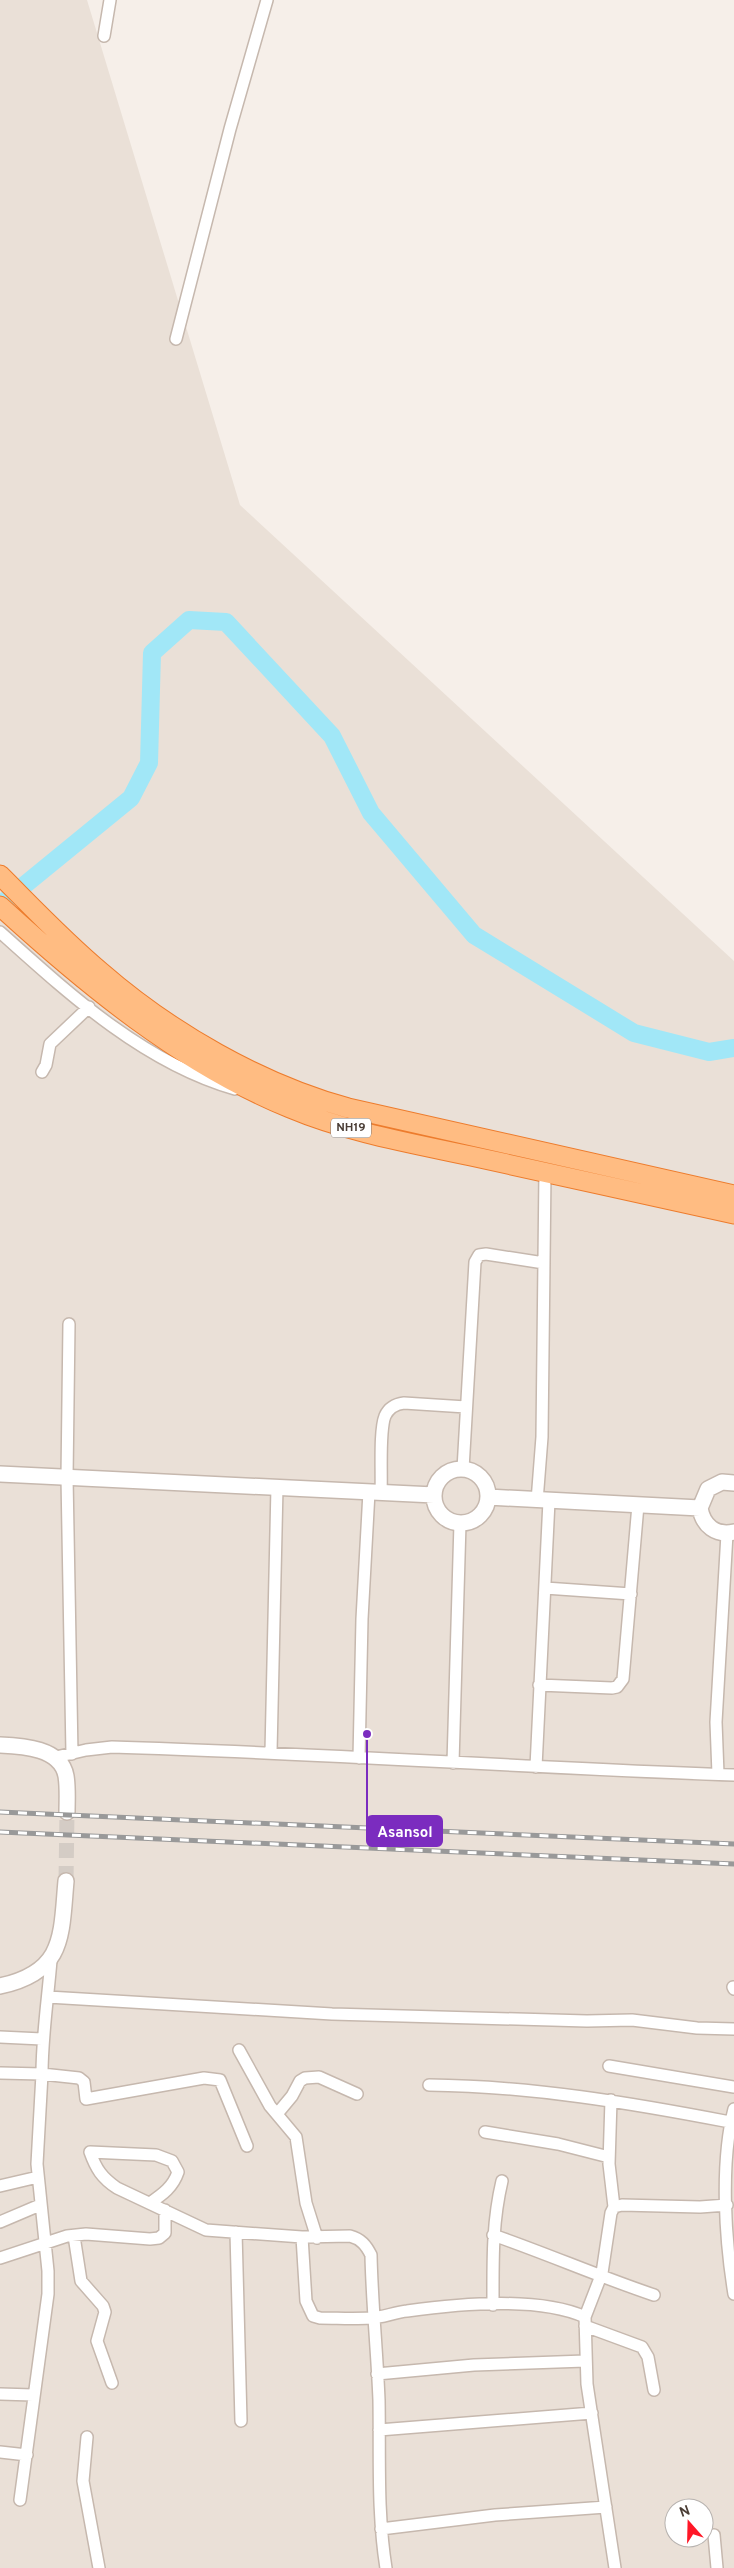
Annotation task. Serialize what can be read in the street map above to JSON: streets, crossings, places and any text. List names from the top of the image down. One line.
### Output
{"streets":{"highway":["NH19"]},"places":["Asansol"],"north":"top"}
